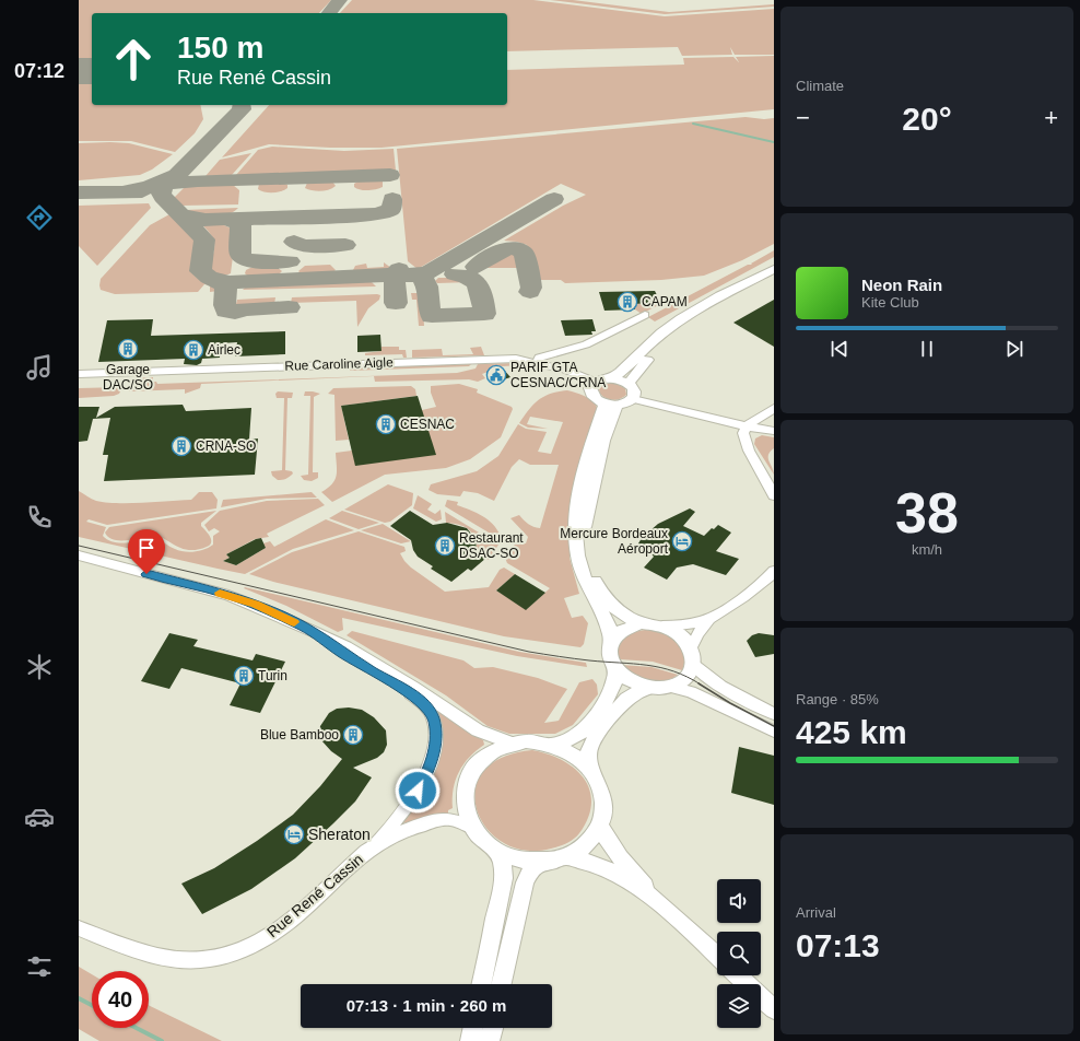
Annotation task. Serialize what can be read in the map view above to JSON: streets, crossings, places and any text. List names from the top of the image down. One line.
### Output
{"streets":{"street":["Rue Caroline Aigle","Rue René Cassin"]},"places":{"building":["CAPAM","Garage DAC/SO","Airlec","CESNAC","CRNA-SO","Restaurant DSAC-SO","Turin","Blue Bamboo"],"public building":["PARIF GTA CESNAC/CRNA"],"hotel":["Mercure Bordeaux Aéroport","Sheraton"]},"page":{"tabs":"07:12","tile":["Climate",["38","km/h"],["Range · 85%","425 km"],["Arrival","07:13"]],"turn":["150 m","Rue René Cassin"],"heat":["−","20°","+"],"song":["Neon Rain","Kite Club"],"limit":"40","trip":"07:13 · 1 min · 260 m"}}
